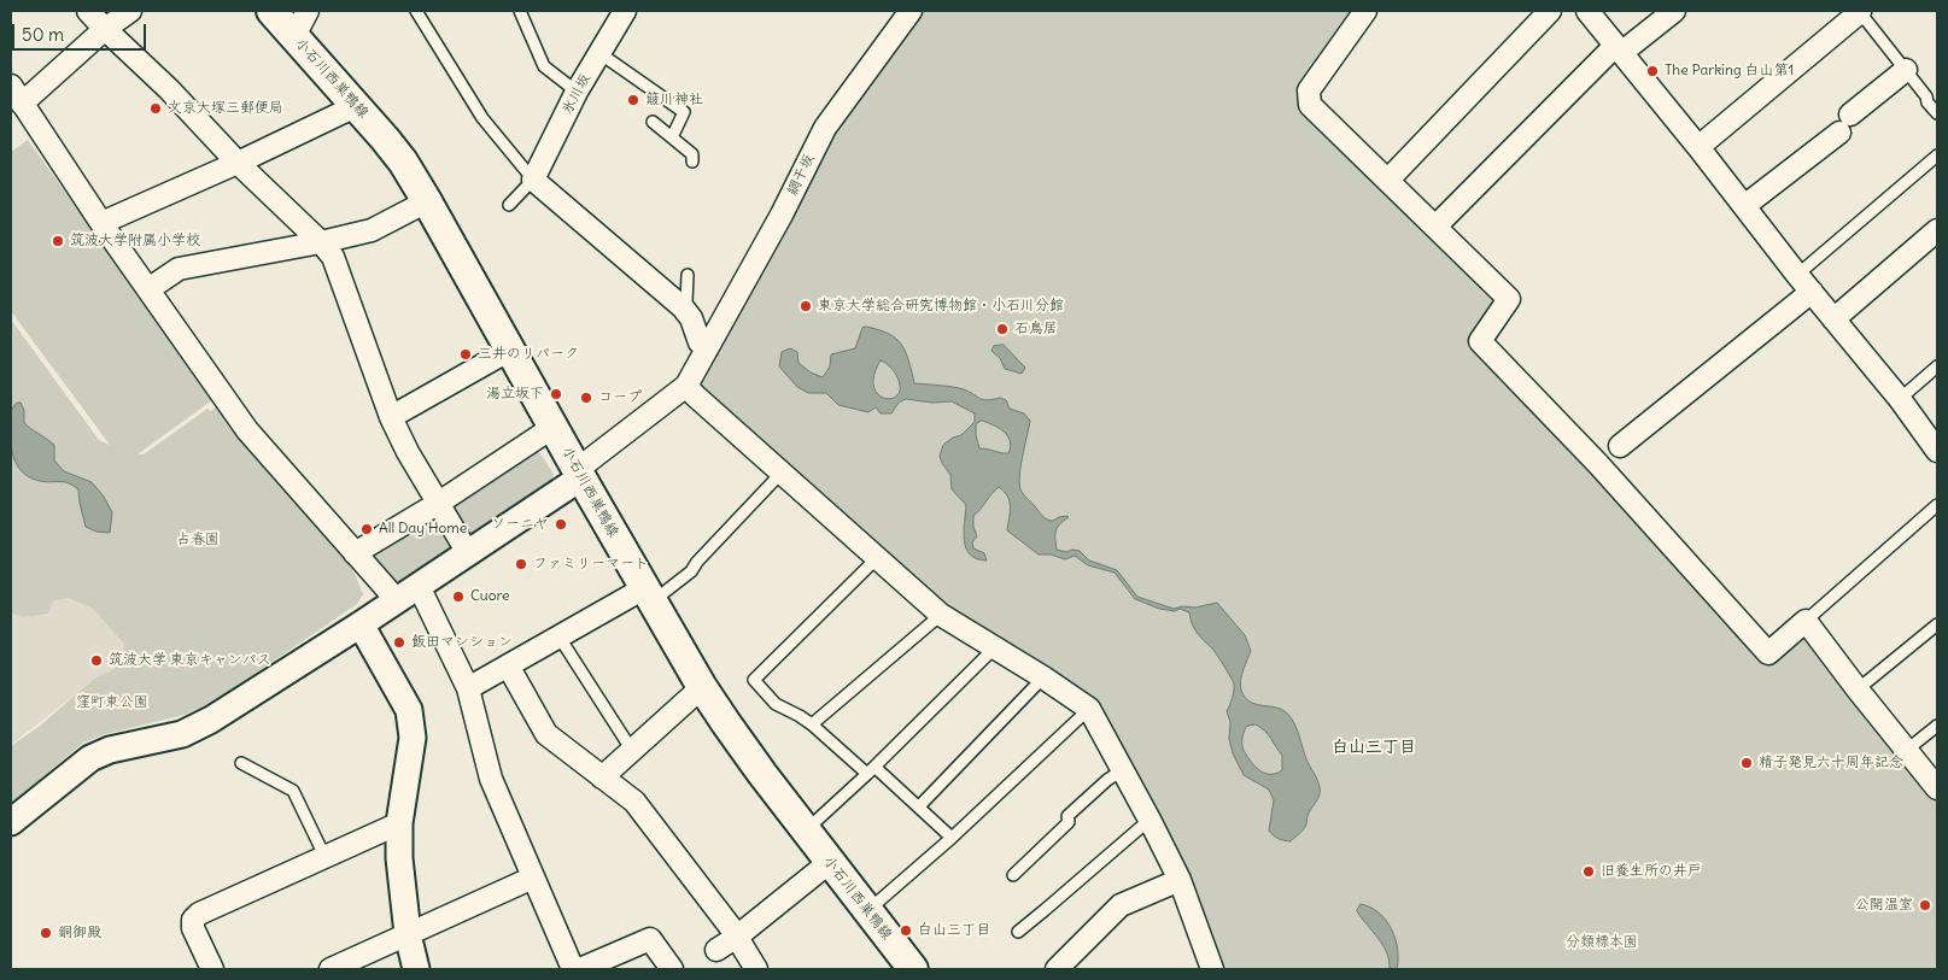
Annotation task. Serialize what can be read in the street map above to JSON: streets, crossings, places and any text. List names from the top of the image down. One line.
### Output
{"streets":{"main road":["小石川西巣鴨線"],"street":["氷川坂","網干坂"]},"districts":["白山三丁目"],"parks":["占春園","窪町東公園","分類標本園"],"places":["The Parking 白山第1","簸川神社","文京大塚三郵便局","筑波大学附属小学校","東京大学総合研究博物館・小石川分館","石鳥居","三井のリパーク","湯立坂下","コープ","ソーニヤ","All Day Home","ファミリーマート","Cuore","飯田マンション","筑波大学 東京キャンパス","精子発見六十周年記念","旧養生所の井戸","公開温室","白山三丁目","銅御殿"],"scale_bar":"50 m"}
